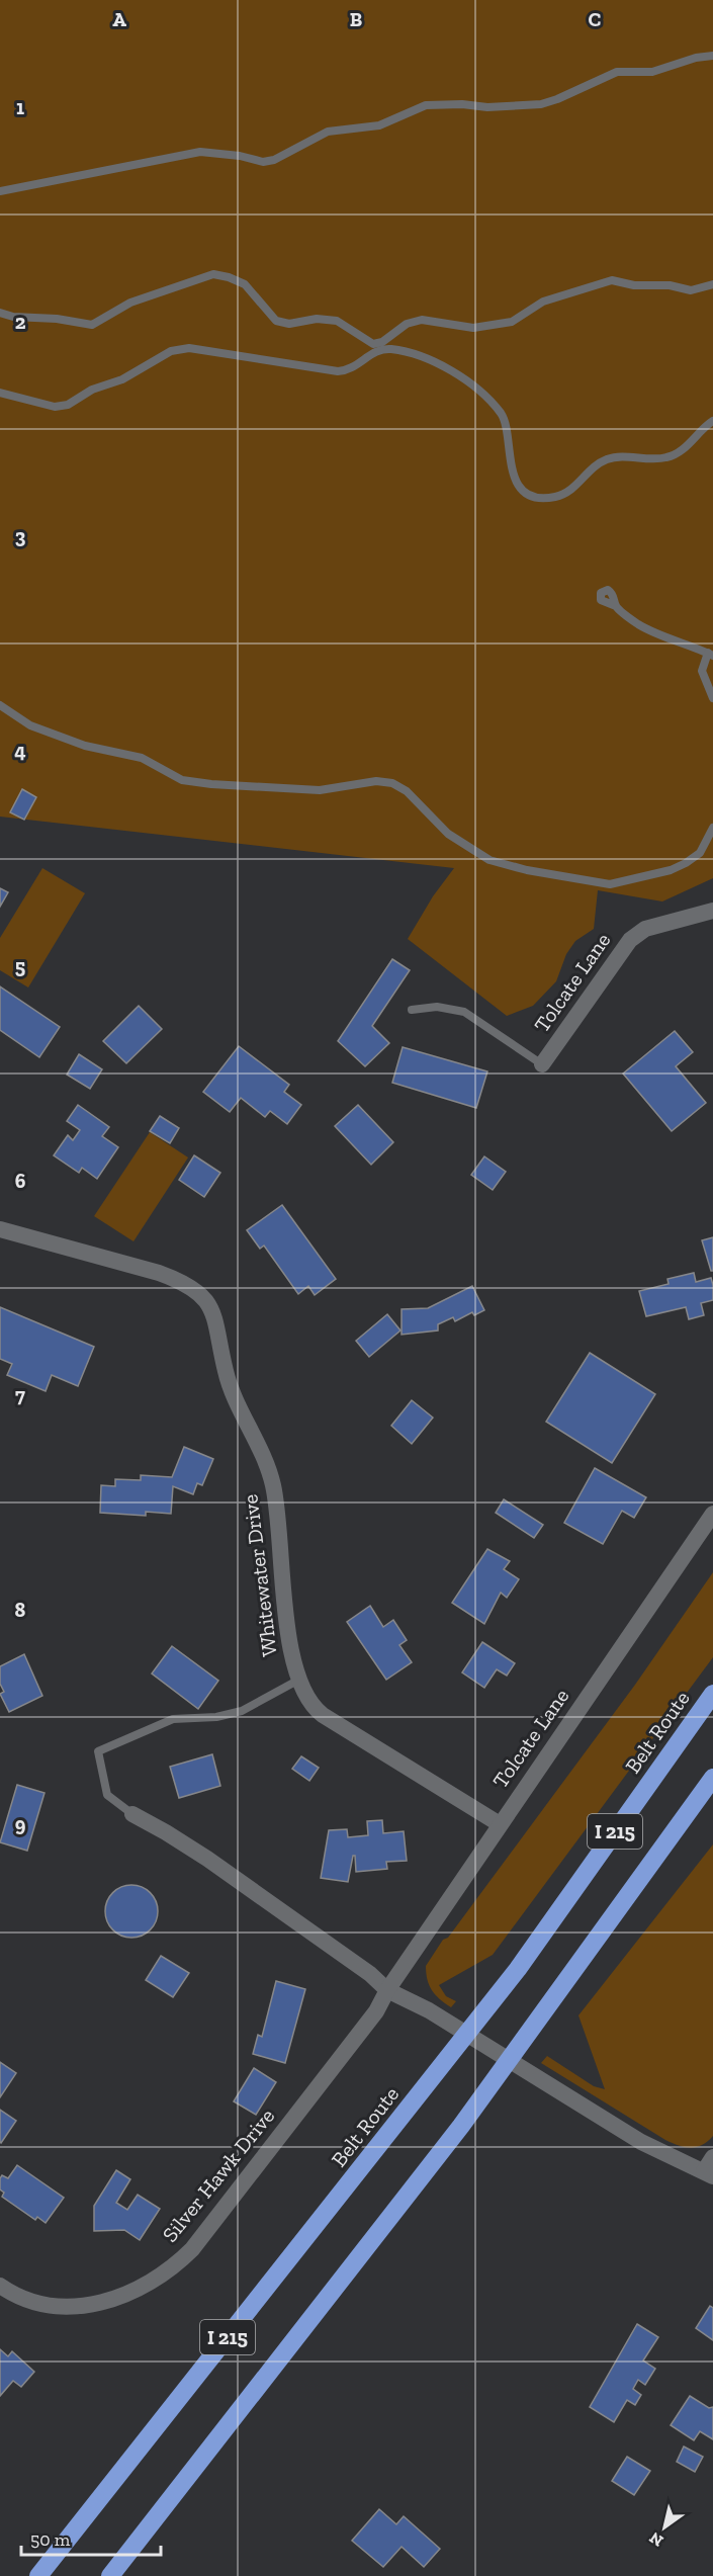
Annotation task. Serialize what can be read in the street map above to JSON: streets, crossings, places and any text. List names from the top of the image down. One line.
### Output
{"streets":{"highway":["Belt Route","I 215"],"street":["Tolcate Lane","Whitewater Drive","Silver Hawk Drive"]},"crossings":[["Tolcate Lane","Whitewater Drive"],["Tolcate Lane","Silver Hawk Drive"]],"scale_bar":"50 m","north":"bottom left","grid":{"columns":["A","B","C"],"rows":["1","2","3","4","5","6","7","8","9"]}}
